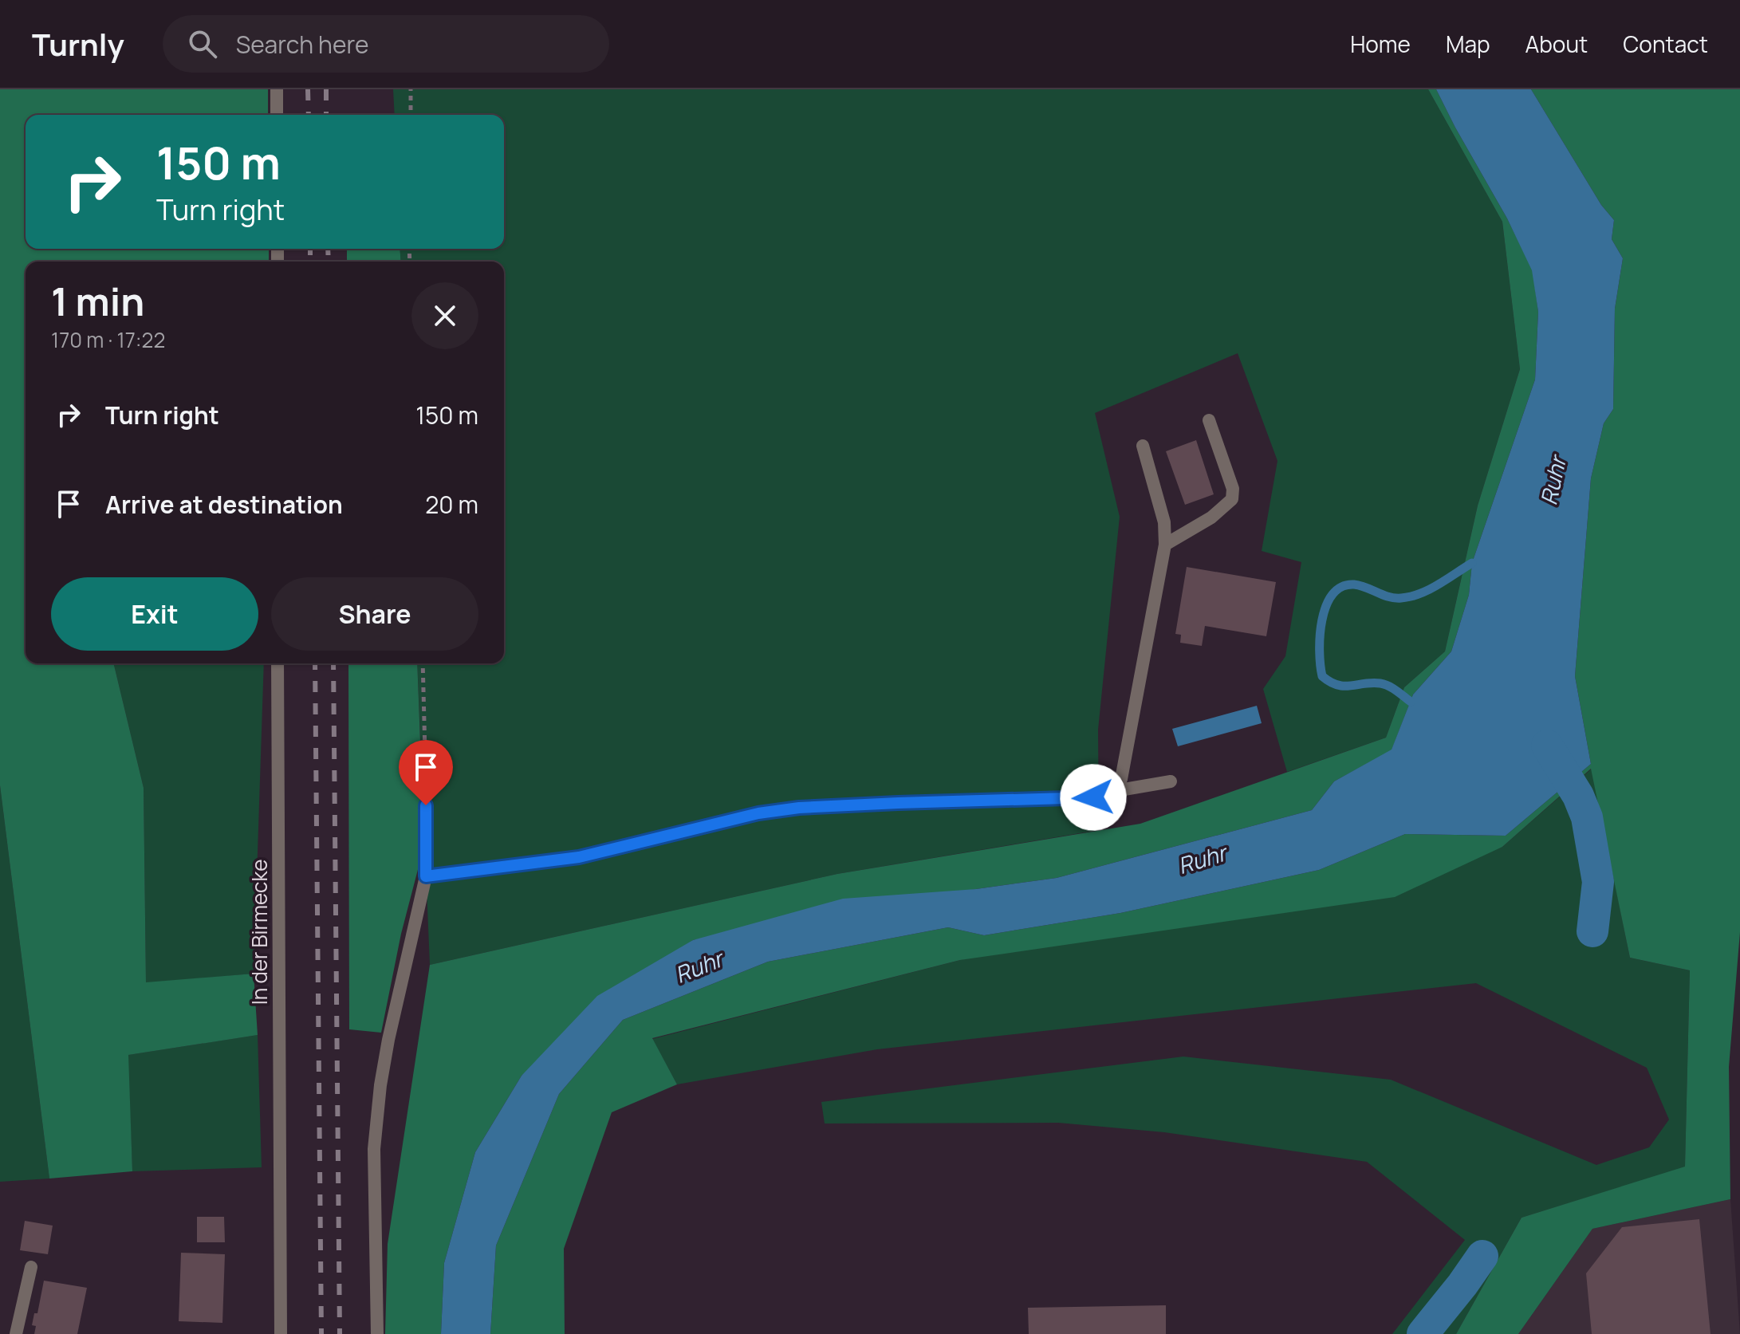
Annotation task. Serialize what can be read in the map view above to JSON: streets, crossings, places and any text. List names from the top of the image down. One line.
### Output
{"streets":{"street":["In der Birmecke"]},"water":["Ruhr"],"page":{"header":"Turnly","search":"Search here","nav":["Home","Map","About","Contact"],"turn":["150 m","Turn right"],"heading":["1 min","170 m · 17:22"],"list":[{"name":"Turn right","value":"150 m"},{"name":"Arrive at destination","value":"20 m"}],"buttons":["Exit","Share"]}}
